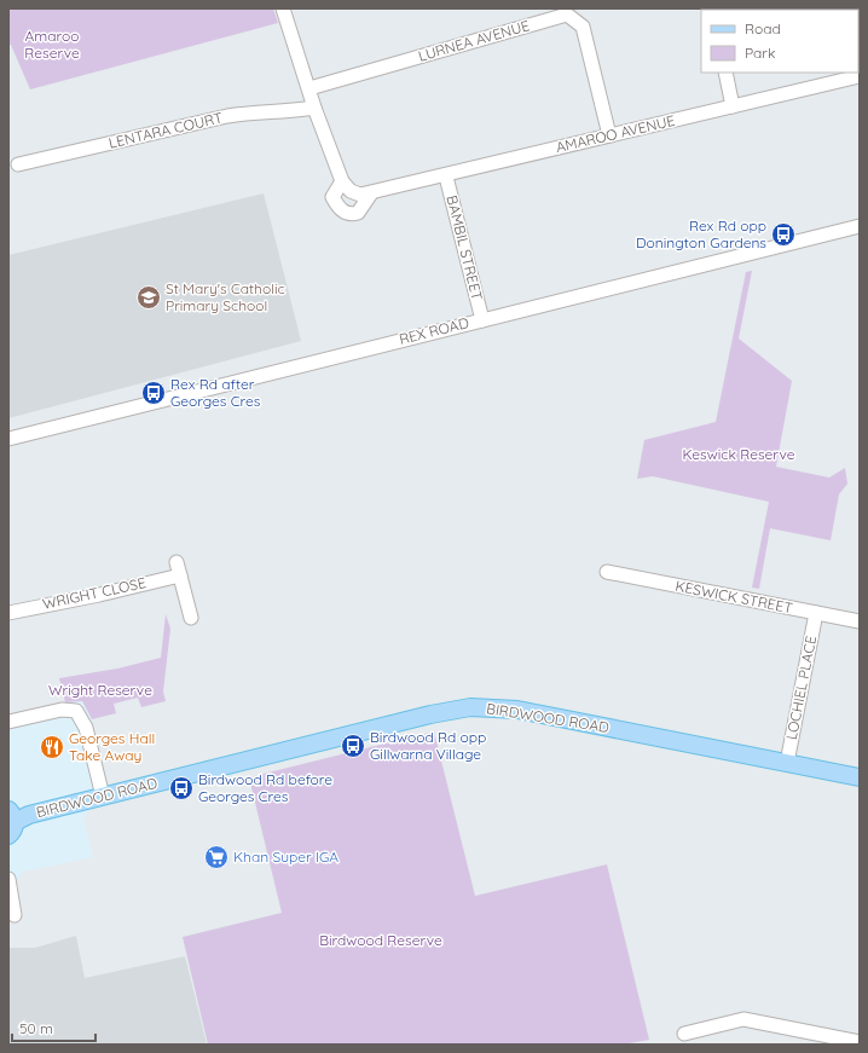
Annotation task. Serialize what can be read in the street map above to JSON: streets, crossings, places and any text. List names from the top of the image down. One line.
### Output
{"streets":{"main road":["BIRDWOOD ROAD"],"street":["LURNEA AVENUE","LENTARA COURT","AMAROO AVENUE","BAMBIL STREET","REX ROAD","WRIGHT CLOSE","KESWICK STREET","LOCHIEL PLACE"]},"crossings":[["LURNEA AVENUE","AMAROO AVENUE"],["AMAROO AVENUE","BAMBIL STREET"],["BAMBIL STREET","REX ROAD"],["KESWICK STREET","LOCHIEL PLACE"],["LOCHIEL PLACE","BIRDWOOD ROAD"]],"parks":["Amaroo Reserve","Keswick Reserve","Wright Reserve","Birdwood Reserve"],"places":{"bus stop":["Rex Rd opp Donington Gardens","Rex Rd after Georges Cres","Birdwood Rd opp Gillwarna Village","Birdwood Rd before Georges Cres"],"school or university":["St Mary's Catholic Primary School"],"restaurant":["Georges Hall Take Away"],"supermarket":["Khan Super IGA"]},"legend":["Road","Park"],"scale_bar":"50 m"}
